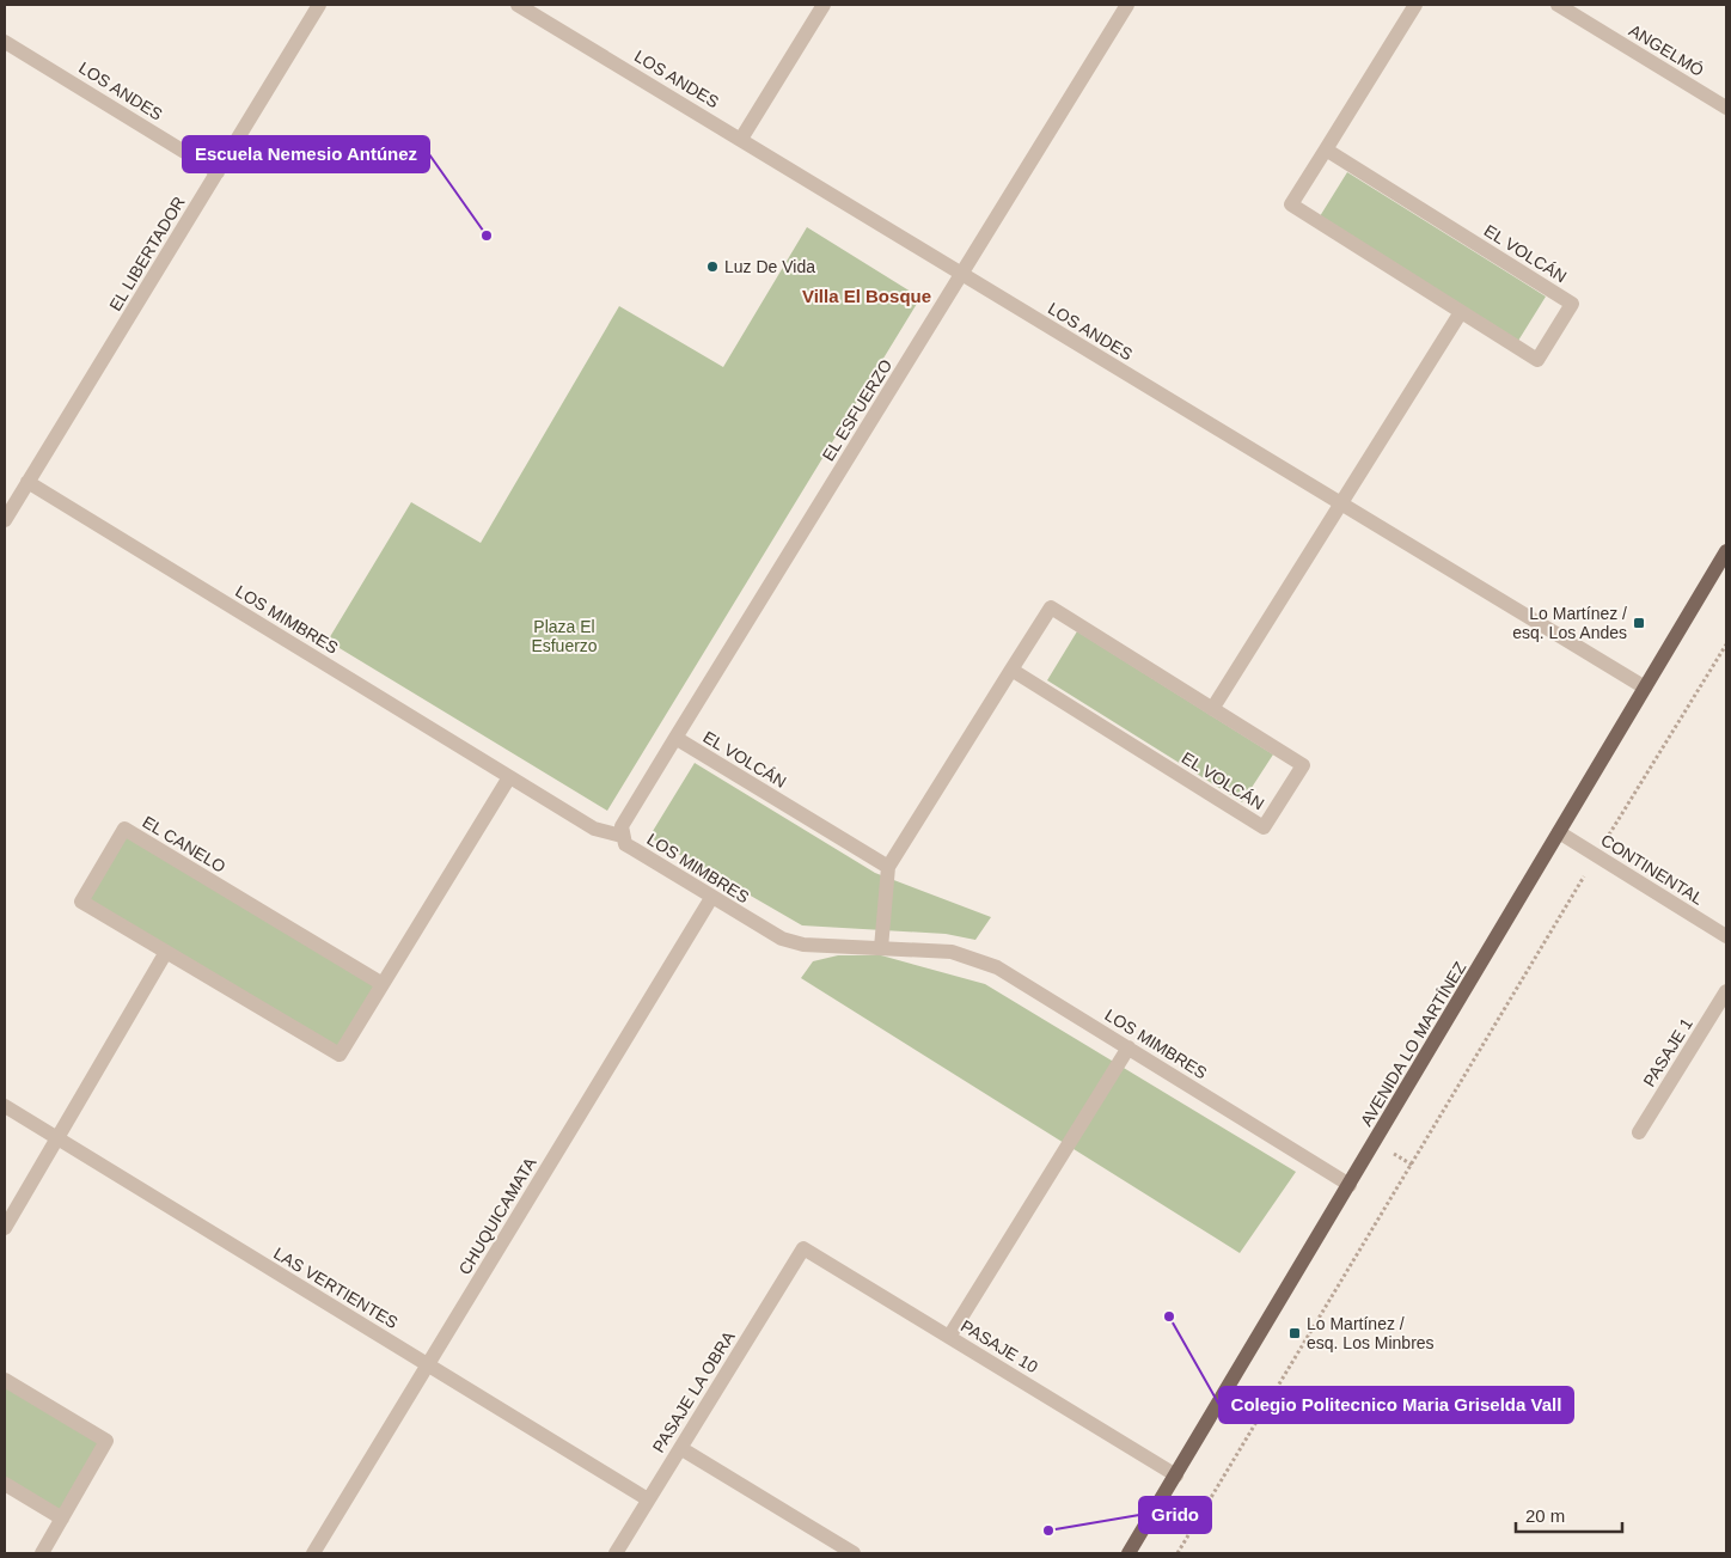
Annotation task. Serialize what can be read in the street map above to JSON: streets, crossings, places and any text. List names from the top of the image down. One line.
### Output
{"streets":{"main road":["AVENIDA LO MARTÍNEZ"],"street":["ANGELMÓ","LOS ANDES","EL LIBERTADOR","EL VOLCÁN","EL ESFUERZO","LOS MIMBRES","EL CANELO","CONTINENTAL","PASAJE 1","CHUQUICAMATA","LAS VERTIENTES","PASAJE 10","PASAJE LA OBRA"]},"crossings":[["LOS ANDES","EL LIBERTADOR"],["LOS ANDES","EL ESFUERZO"],["LOS ANDES","AVENIDA LO MARTÍNEZ"],["EL LIBERTADOR","LOS MIMBRES"],["EL VOLCÁN","EL ESFUERZO"],["EL VOLCÁN","LOS MIMBRES"],["EL ESFUERZO","LOS MIMBRES"],["LOS MIMBRES","EL CANELO"],["LOS MIMBRES","AVENIDA LO MARTÍNEZ"],["LOS MIMBRES","CHUQUICAMATA"],["CONTINENTAL","AVENIDA LO MARTÍNEZ"],["AVENIDA LO MARTÍNEZ","PASAJE 10"],["CHUQUICAMATA","LAS VERTIENTES"],["LAS VERTIENTES","PASAJE LA OBRA"],["PASAJE 10","PASAJE LA OBRA"]],"districts":["Villa El Bosque"],"parks":["Plaza El Esfuerzo"],"places":{"other":["Escuela Nemesio Antúnez","Luz De Vida","Colegio Politecnico Maria Griselda Vall","Grido"],"transit":["Lo Martínez / esq. Los Andes","Lo Martínez / esq. Los Minbres"]},"scale_bar":"20 m"}
